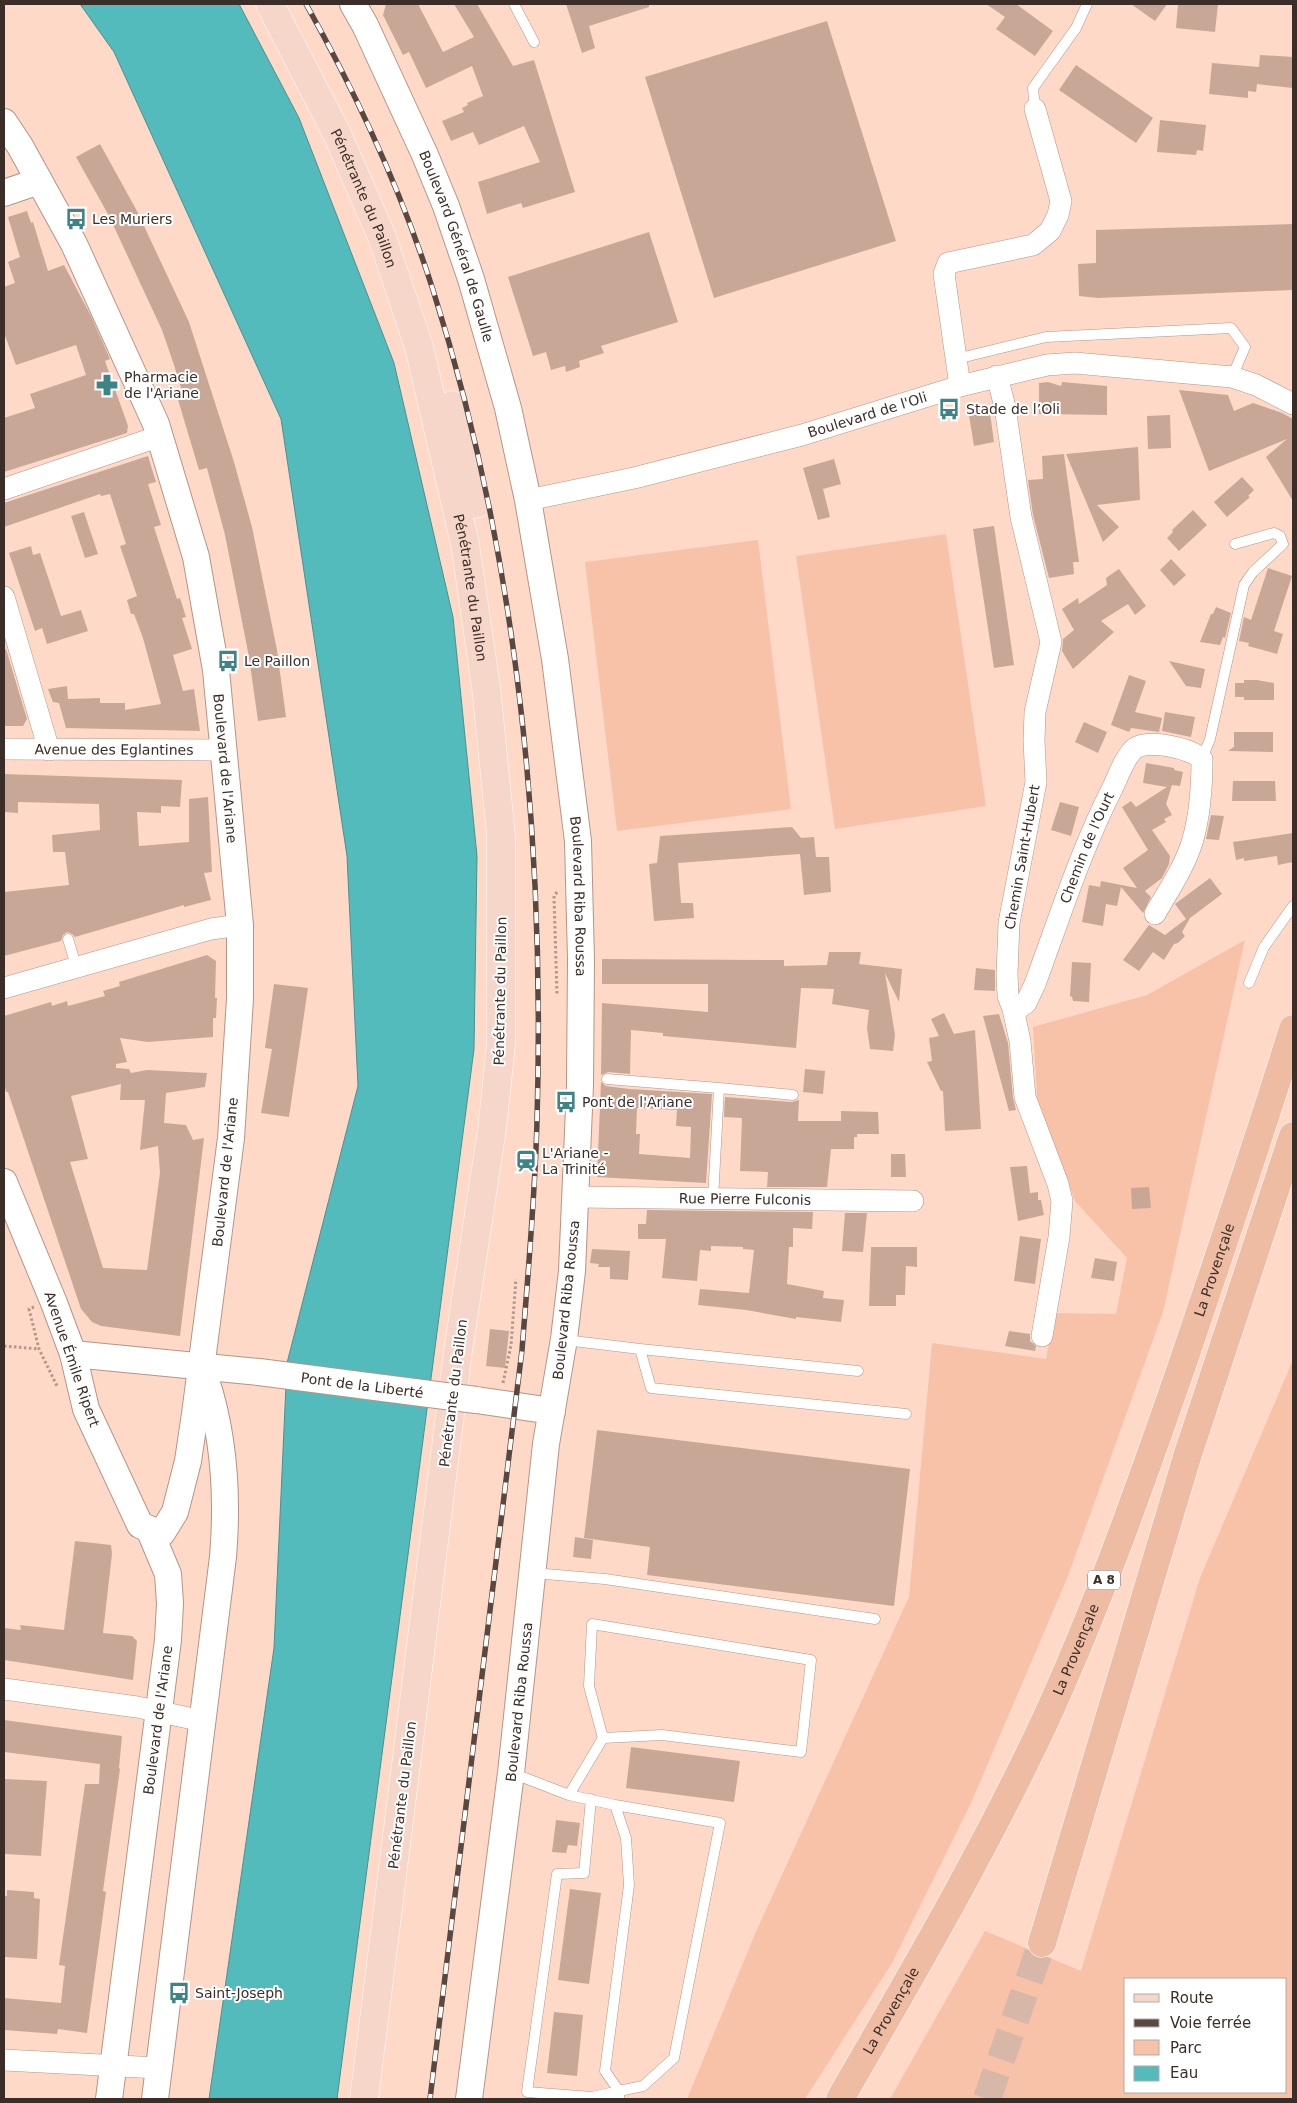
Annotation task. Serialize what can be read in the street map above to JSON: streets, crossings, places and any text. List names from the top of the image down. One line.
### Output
{"streets":{"highway":["La Provençale","A 8"],"main road":["Pénétrante du Paillon"],"street":["Boulevard Général de Gaulle","Boulevard de l'Oli","Avenue des Eglantines","Boulevard de l'Ariane","Chemin de l'Ourt","Chemin Saint-Hubert","Boulevard Riba Roussa","Rue Pierre Fulconis","Avenue Émile Ripert","Pont de la Liberté"]},"crossings":[["Boulevard Général de Gaulle","Boulevard de l'Oli"],["Boulevard Général de Gaulle","Boulevard Riba Roussa"],["Boulevard de l'Oli","Chemin Saint-Hubert"],["Boulevard de l'Oli","Boulevard Riba Roussa"],["Avenue des Eglantines","Boulevard de l'Ariane"],["Boulevard de l'Ariane","Avenue Émile Ripert"],["Boulevard de l'Ariane","Pont de la Liberté"],["Chemin de l'Ourt","Chemin Saint-Hubert"],["Boulevard Riba Roussa","Rue Pierre Fulconis"],["Boulevard Riba Roussa","Pont de la Liberté"],["Avenue Émile Ripert","Pont de la Liberté"]],"places":{"bus stop":["Les Muriers","Stade de l’Oli","Le Paillon","Pont de l'Ariane","Saint-Joseph"],"pharmacy":["Pharmacie de l'Ariane"],"station":["L'Ariane - La Trinité"]},"legend":["Route","Voie ferrée","Parc","Eau"]}
